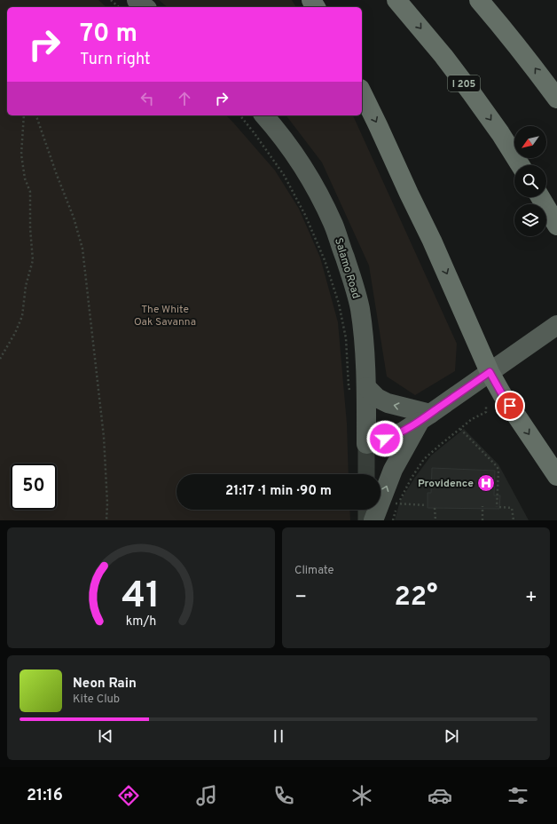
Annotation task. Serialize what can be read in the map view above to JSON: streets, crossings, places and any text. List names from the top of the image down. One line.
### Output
{"streets":{"highway":["I 205"],"main road":["Salamo Road"]},"parks":["The White Oak Savanna"],"places":{"hospital":["Providence"]},"north":"bottom left","page":{"turn":["70 m","Turn right"],"limit":"50","trip":"21:17 · 1 min · 90 m","tile":"Climate","heat":["−","22°","+"],"song":["Neon Rain","Kite Club"],"tabs":"21:16","gauge":["41","km/h"]}}
